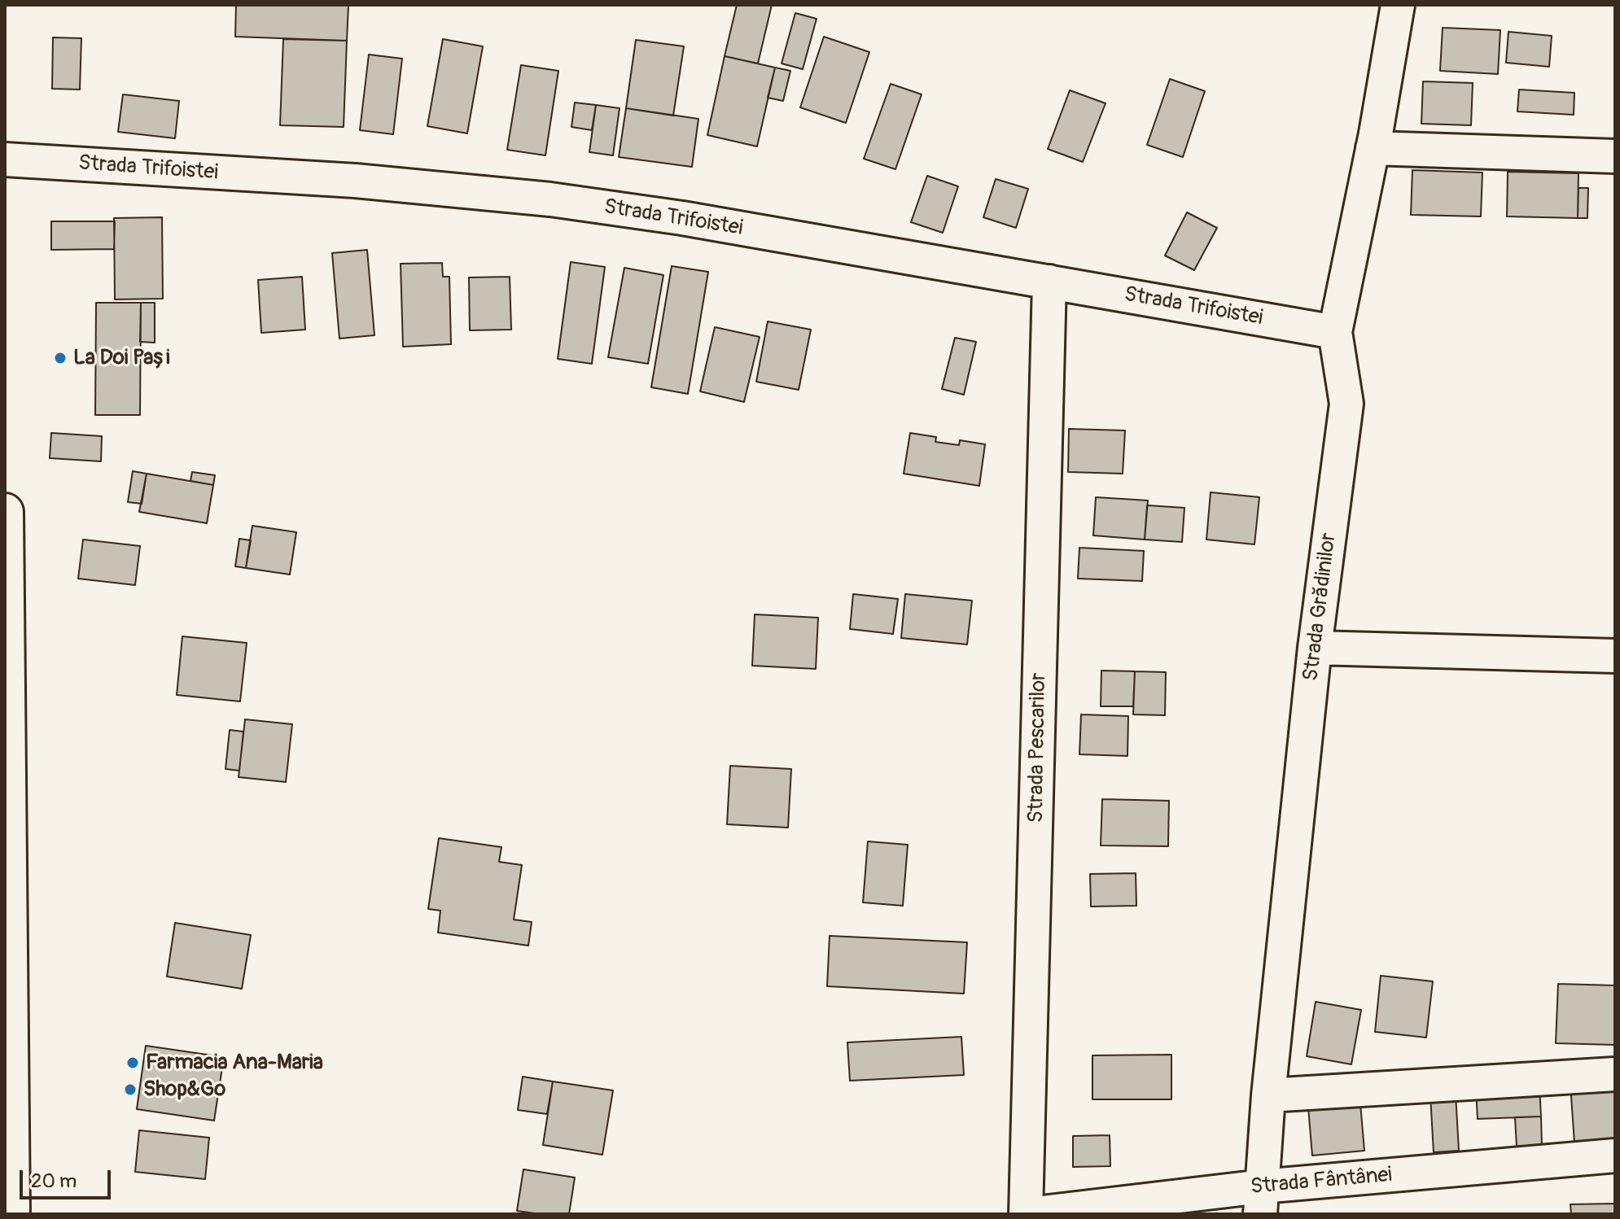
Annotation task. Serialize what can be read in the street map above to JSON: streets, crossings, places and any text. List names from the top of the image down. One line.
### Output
{"streets":{"street":["Strada Trifoistei","Strada Grădinilor","Strada Pescarilor","Strada Fântânei"]},"crossings":[["Strada Trifoistei","Strada Grădinilor"],["Strada Trifoistei","Strada Pescarilor"],["Strada Grădinilor","Strada Fântânei"],["Strada Pescarilor","Strada Fântânei"]],"places":["La Doi Pași","Farmacia Ana-Maria","Shop&Go"],"scale_bar":"20 m"}
